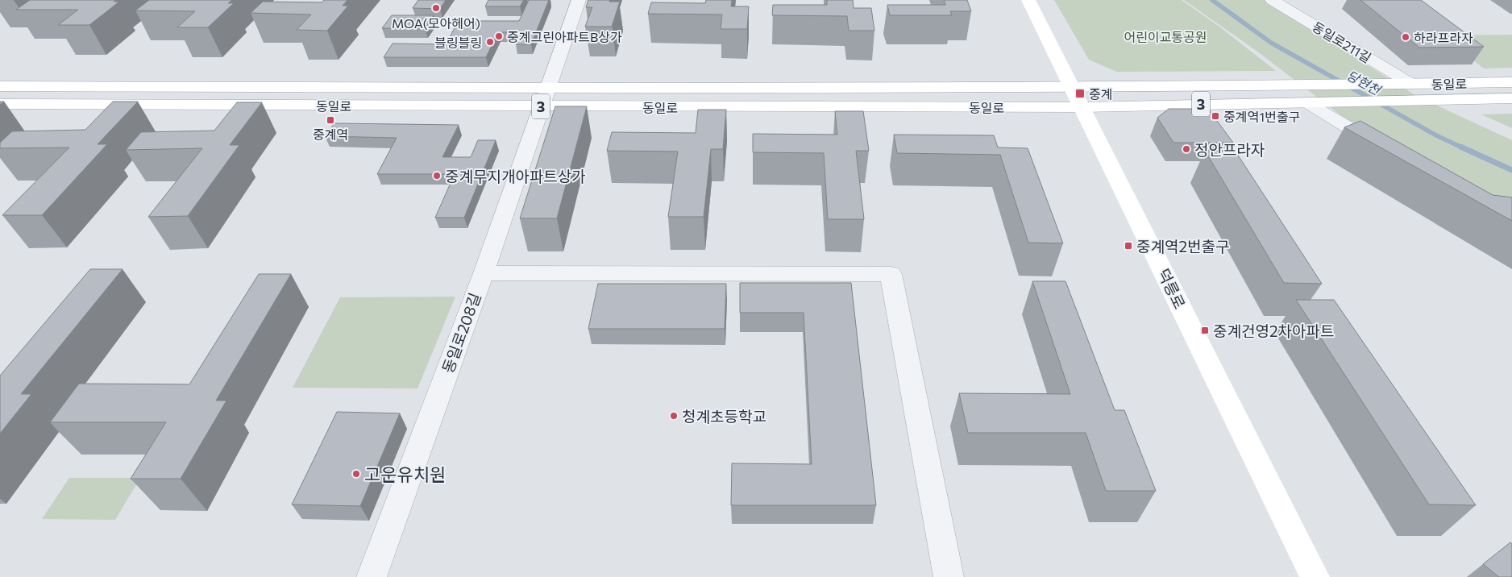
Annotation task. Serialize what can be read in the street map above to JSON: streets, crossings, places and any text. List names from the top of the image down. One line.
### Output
{"streets":{"main road":["동일로","3","덕릉로"],"street":["동일로211길","동일로208길"]},"crossings":[["동일로211길","동일로"],["동일로211길","3"],["동일로","3"],["동일로","덕릉로"],["동일로","동일로208길"]],"water":["당현천"],"parks":["어린이교통공원"],"places":{"other":["MOA(모아헤어)","중계그린아파트B상가","하라프라자","블링블링","정안프라자","중계무지개아파트상가","청계초등학교","고운유치원"],"transit":["중계","중계역1번출구","중계역","중계역2번출구","중계건영2차아파트"]}}
